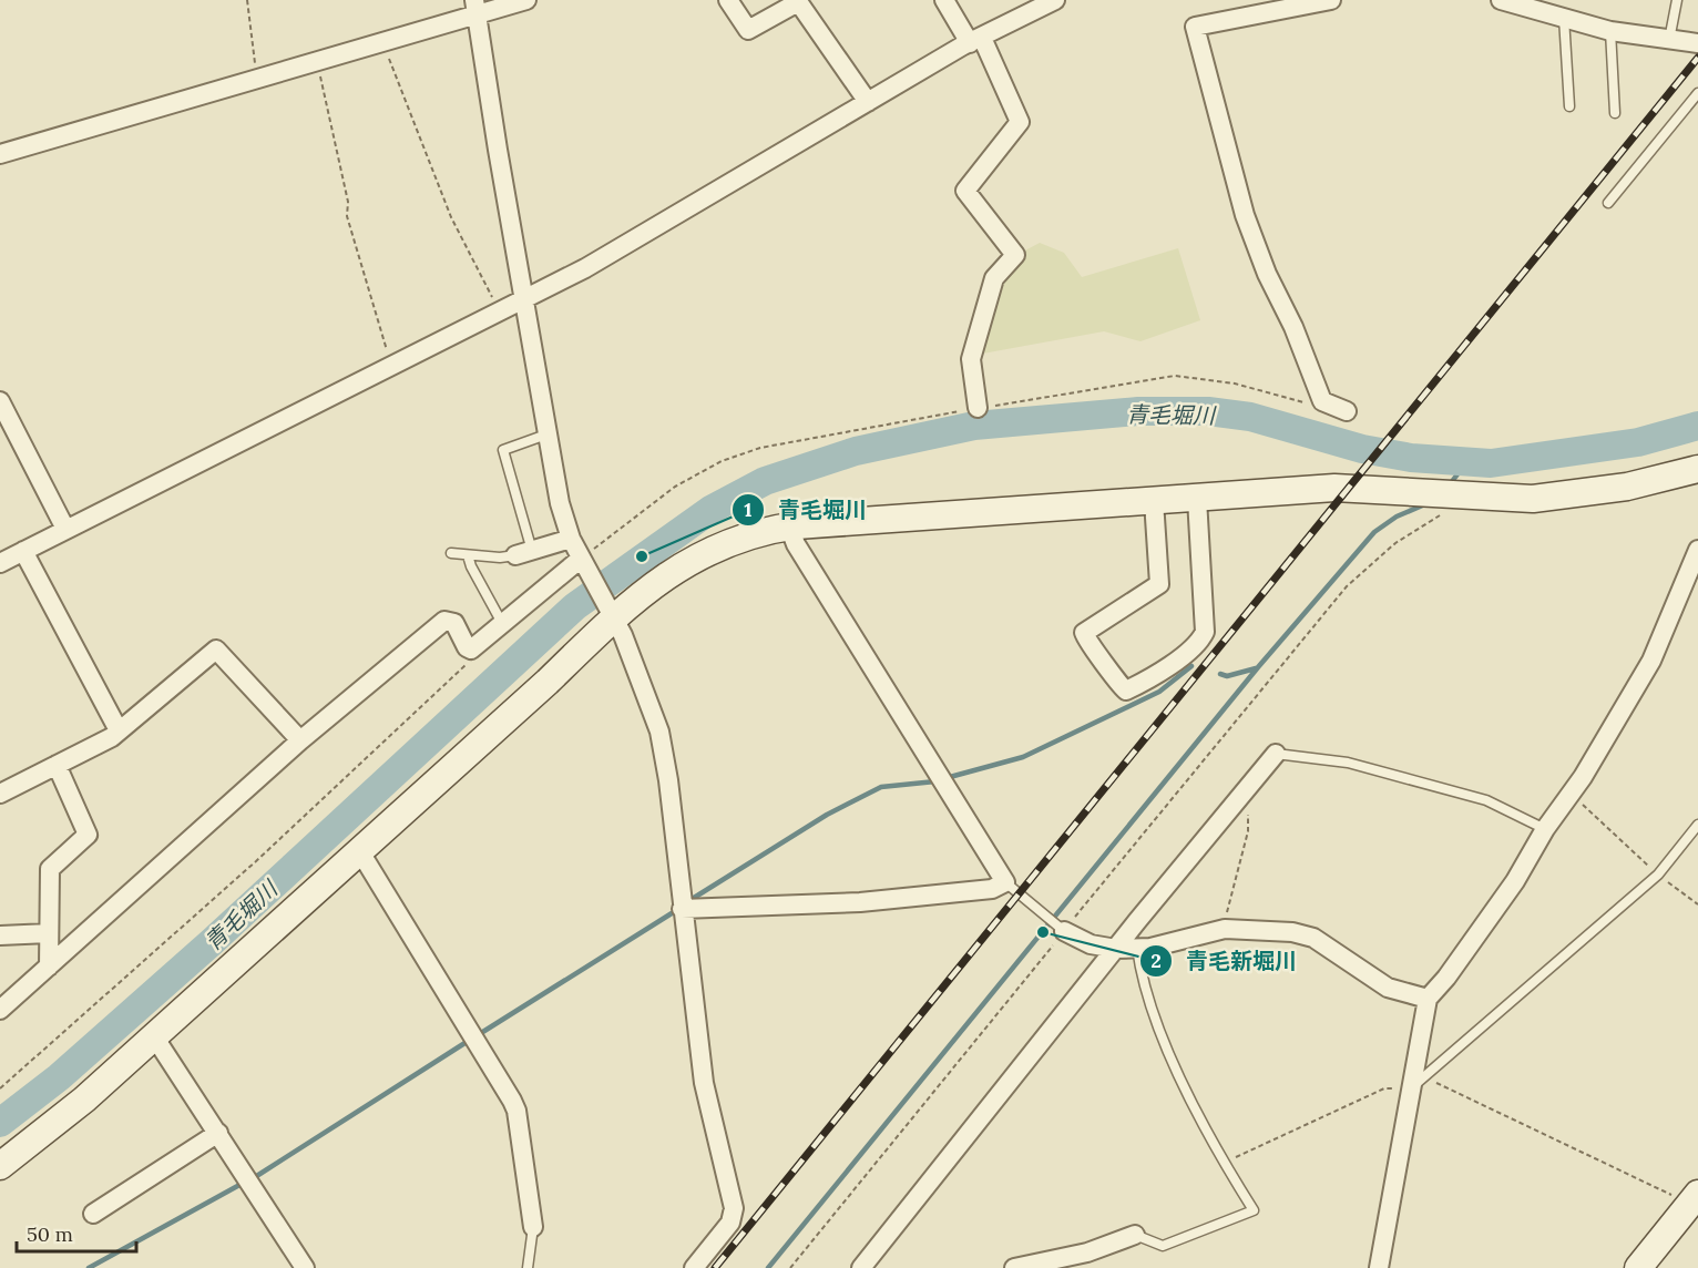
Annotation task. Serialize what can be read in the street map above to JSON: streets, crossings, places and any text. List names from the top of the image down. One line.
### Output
{"water":["青毛堀川"],"places":["青毛堀川","青毛新堀川"],"scale_bar":"50 m"}
